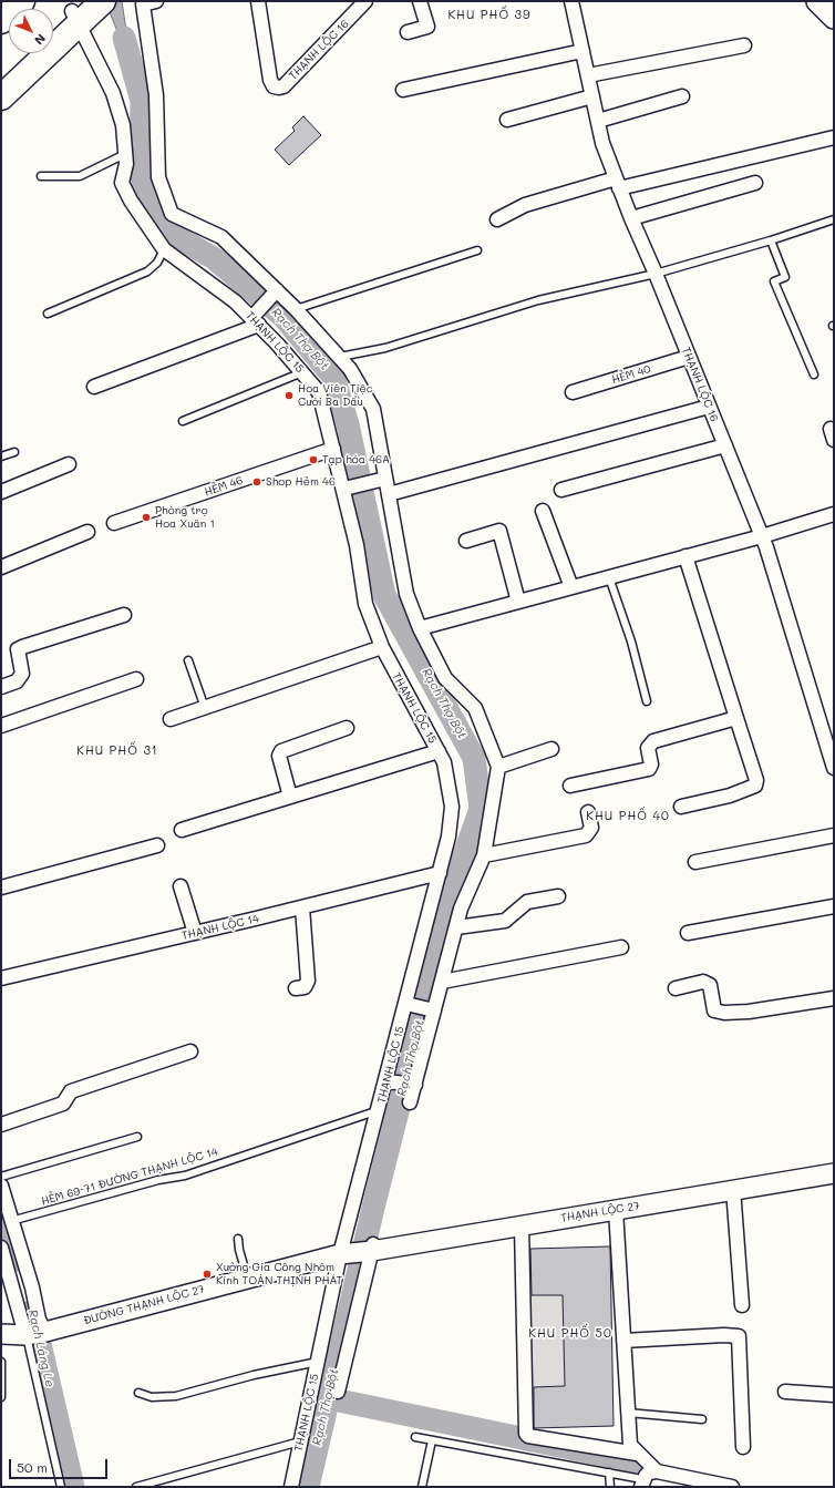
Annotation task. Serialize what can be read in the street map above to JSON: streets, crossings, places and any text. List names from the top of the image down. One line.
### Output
{"streets":{"street":["THẠNH LỘC 16","THẠNH LỘC 15","HẺM 40","HẺM 46","THẠNH LỘC 14","THẠNH LỘC 27","ĐƯỜNG THẠNH LỘC 27"],"lane":["HẺM 69-71 ĐƯỜNG THẠNH LỘC 14"]},"crossings":[["THẠNH LỘC 16","HẺM 40"],["THẠNH LỘC 15","HẺM 46"],["THẠNH LỘC 15","THẠNH LỘC 14"],["THẠNH LỘC 15","HẺM 69-71 ĐƯỜNG THẠNH LỘC 14"],["THẠNH LỘC 15","THẠNH LỘC 27"],["THẠNH LỘC 15","ĐƯỜNG THẠNH LỘC 27"],["THẠNH LỘC 27","ĐƯỜNG THẠNH LỘC 27"]],"districts":["KHU PHỐ 39","KHU PHỐ 31","KHU PHỐ 40","KHU PHỐ 50"],"water":["Rạch Thợ Bột","Rạch Láng Le"],"places":["Hoa Viên Tiệc Cưới Ba Dẩu","Tạp hóa 46A","Shop Hẻm 46","Phòng trọ Hoa Xuân 1","Xưởng Gia Công Nhôm Kính TOÀN THỊNH PHÁT"],"scale_bar":"50 m","north":"bottom right"}
